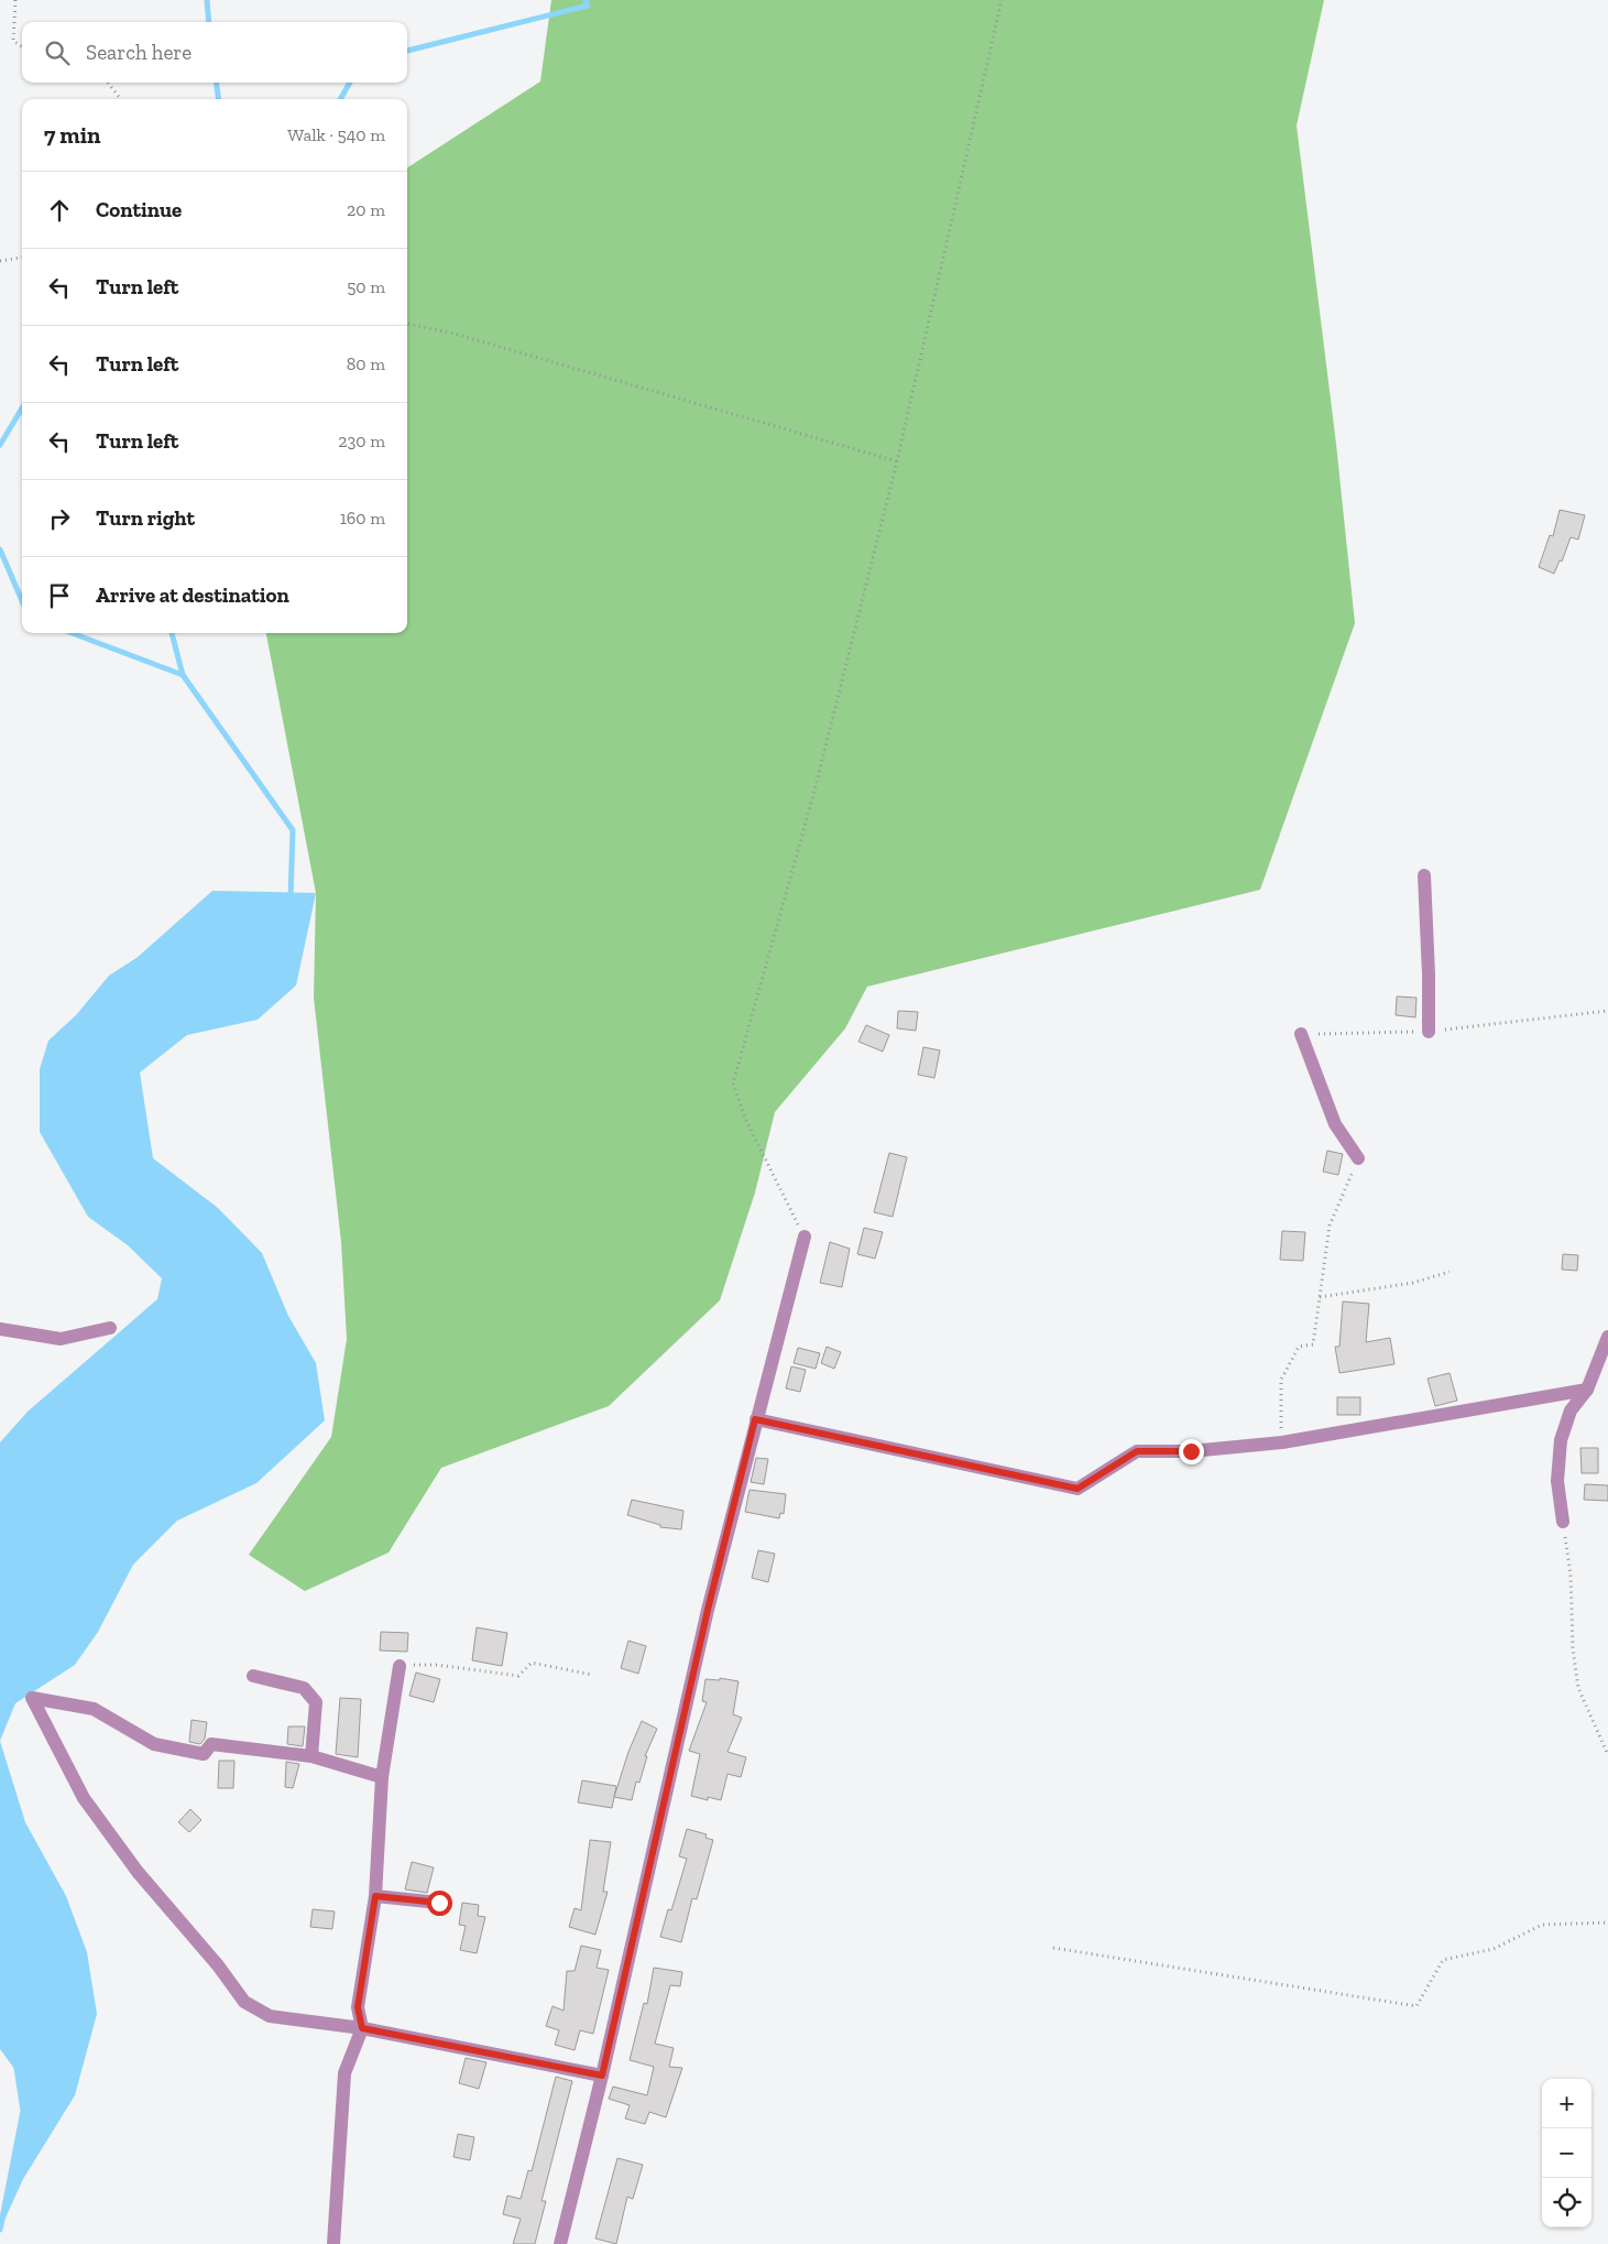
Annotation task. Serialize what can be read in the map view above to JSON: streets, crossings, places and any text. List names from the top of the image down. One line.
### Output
{"page":{"search":"Search here","heading":["7 min","Walk · 540 m"],"list":[["Continue","20 m"],["Turn left","50 m"],["Turn left","80 m"],["Turn left","230 m"],["Turn right","160 m"],"Arrive at destination"],"map_buttons":["+","−"]}}
